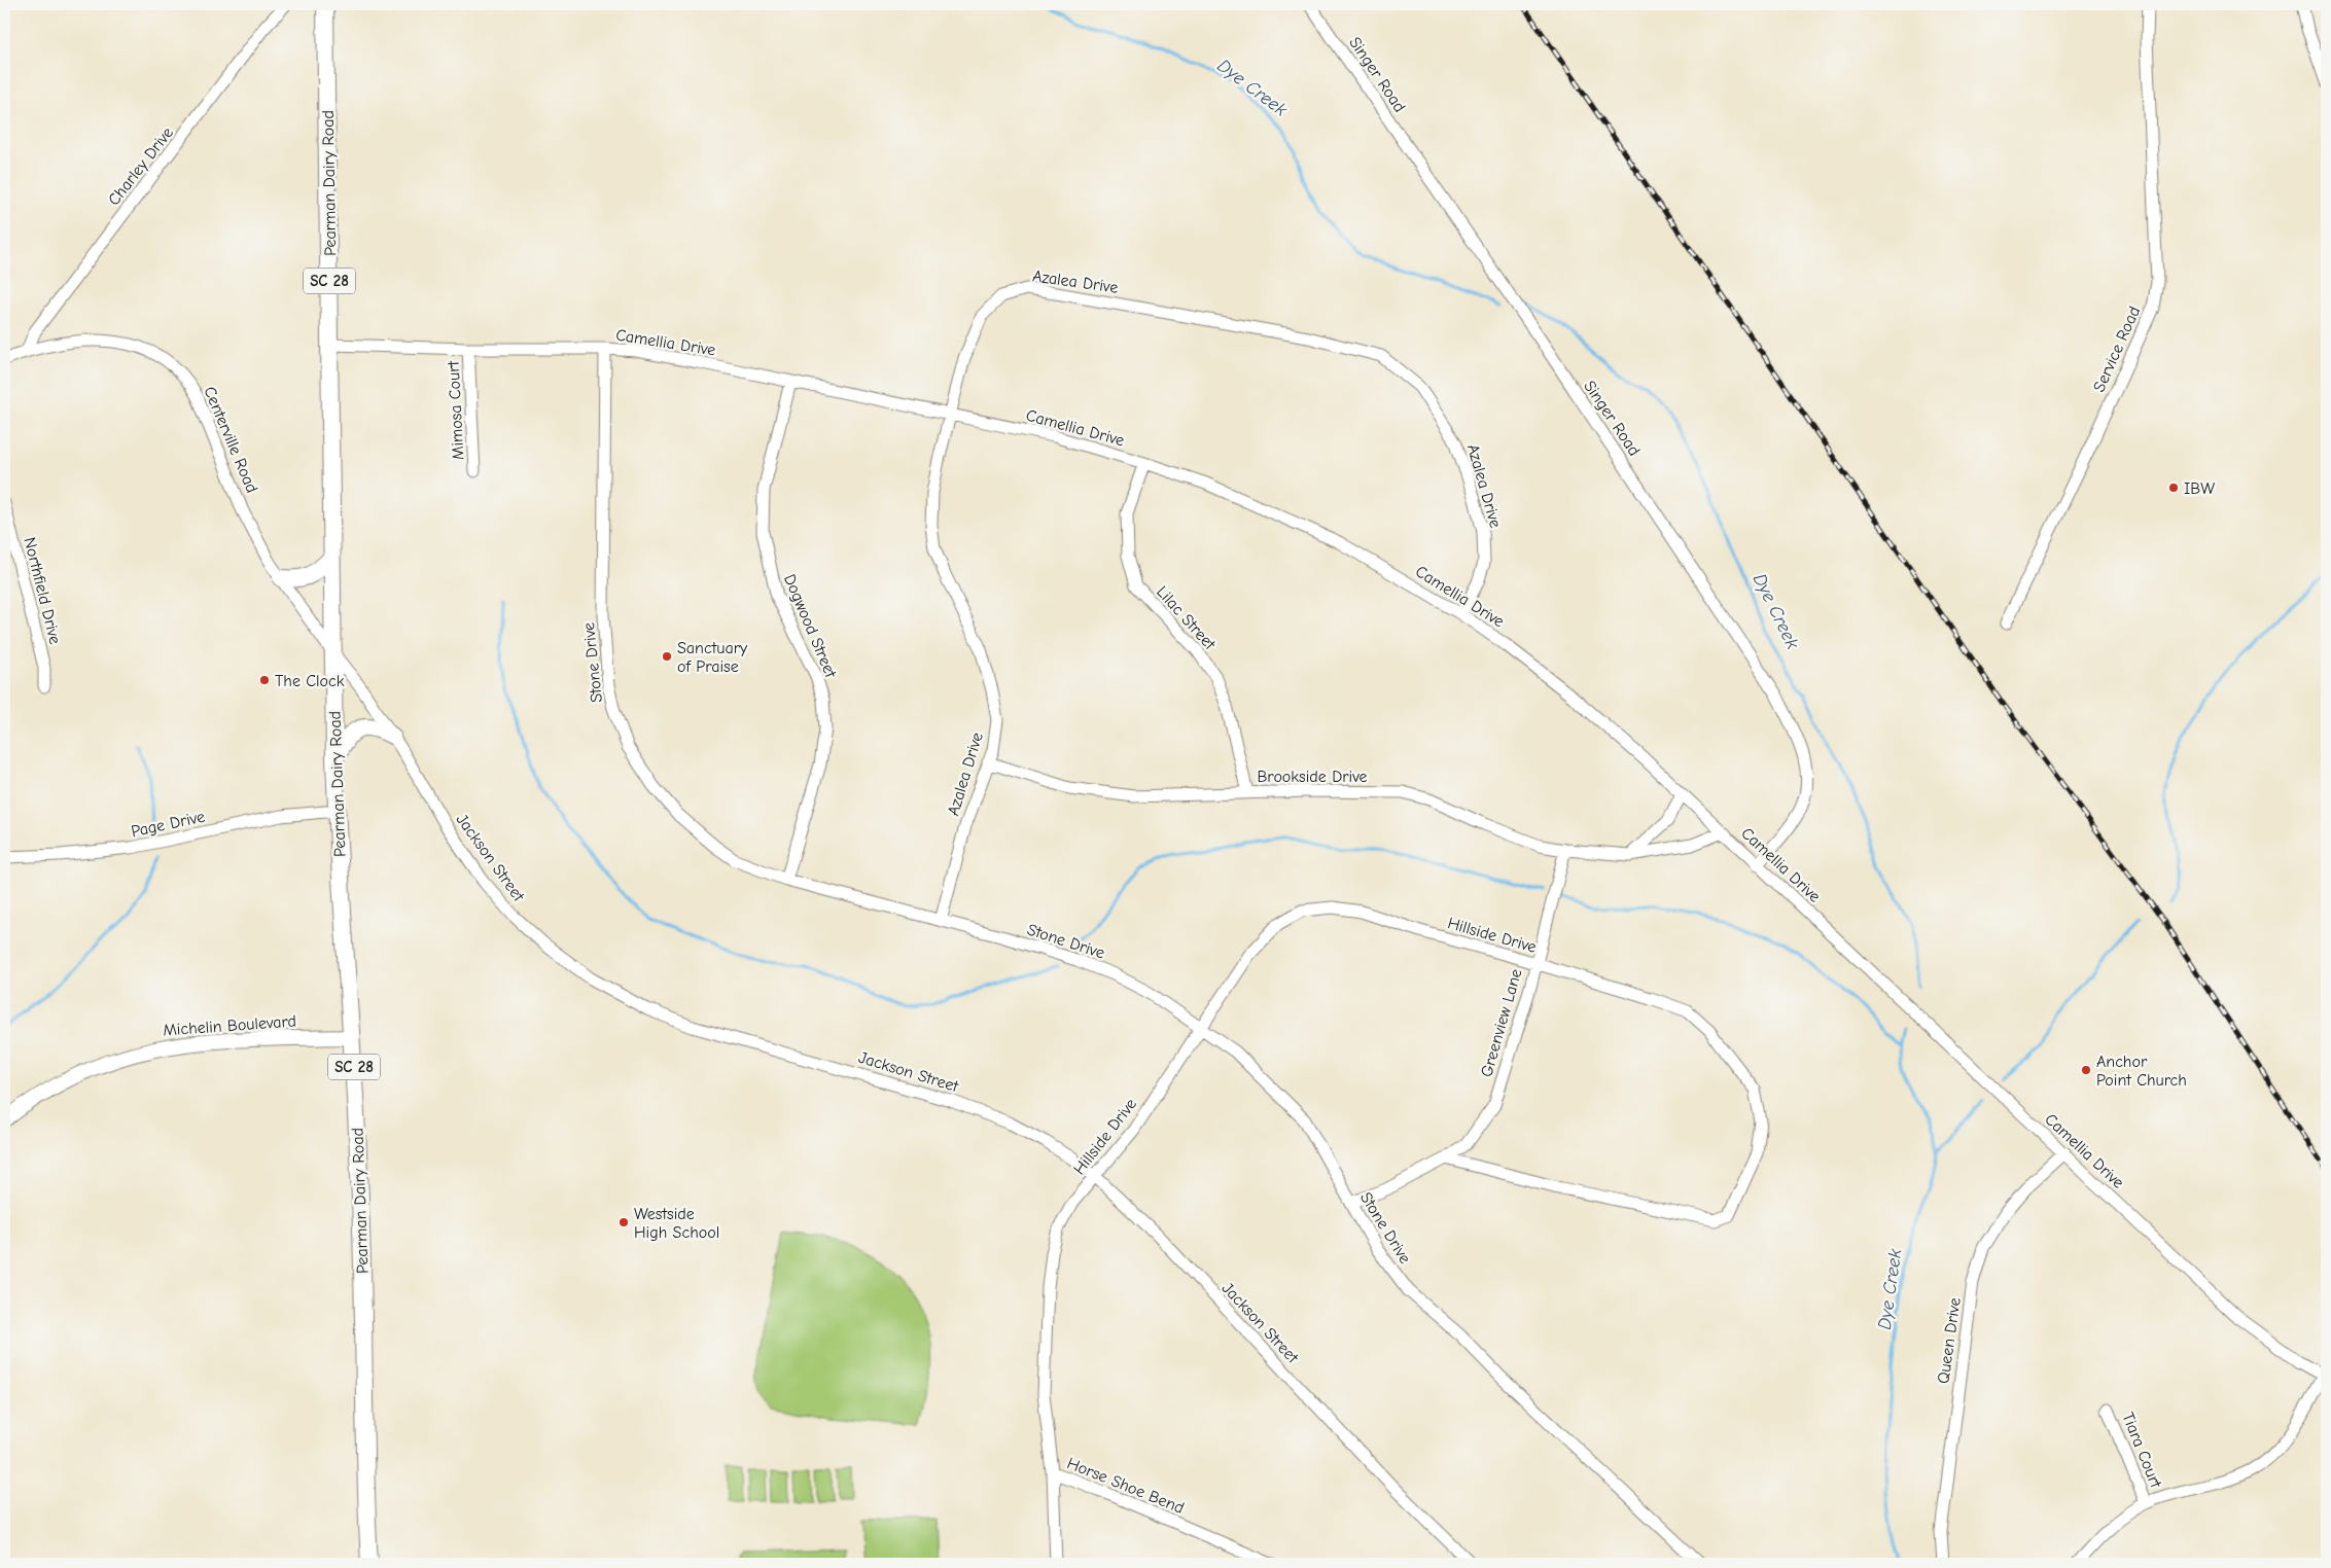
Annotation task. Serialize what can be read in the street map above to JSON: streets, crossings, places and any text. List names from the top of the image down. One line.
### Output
{"streets":{"highway":["Pearman Dairy Road","SC 28"],"main road":["Michelin Boulevard"],"street":["Singer Road","Charley Drive","Azalea Drive","Camellia Drive","Service Road","Mimosa Court","Centerville Road","Northfield Drive","Lilac Street","Dogwood Street","Stone Drive","Brookside Drive","Page Drive","Jackson Street","Hillside Drive","Greenview Lane","Queen Drive","Tiara Court","Horse Shoe Bend"]},"crossings":[["Singer Road","Camellia Drive"],["Charley Drive","Centerville Road"],["Pearman Dairy Road","Camellia Drive"],["Pearman Dairy Road","Centerville Road"],["Pearman Dairy Road","Page Drive"],["Pearman Dairy Road","Jackson Street"],["Pearman Dairy Road","Michelin Boulevard"],["Azalea Drive","Camellia Drive"],["Azalea Drive","Stone Drive"],["Azalea Drive","Brookside Drive"],["Camellia Drive","Mimosa Court"],["Camellia Drive","Lilac Street"],["Camellia Drive","Dogwood Street"],["Camellia Drive","Stone Drive"],["Camellia Drive","Brookside Drive"],["Camellia Drive","Queen Drive"],["Centerville Road","Jackson Street"],["Lilac Street","Brookside Drive"],["Dogwood Street","Stone Drive"],["Stone Drive","Hillside Drive"],["Brookside Drive","Greenview Lane"],["Jackson Street","Hillside Drive"],["Hillside Drive","Greenview Lane"],["Hillside Drive","Horse Shoe Bend"]],"water":["Dye Creek"],"places":["IBW","Sanctuary of Praise","The Clock","Anchor Point Church","Westside High School"]}
